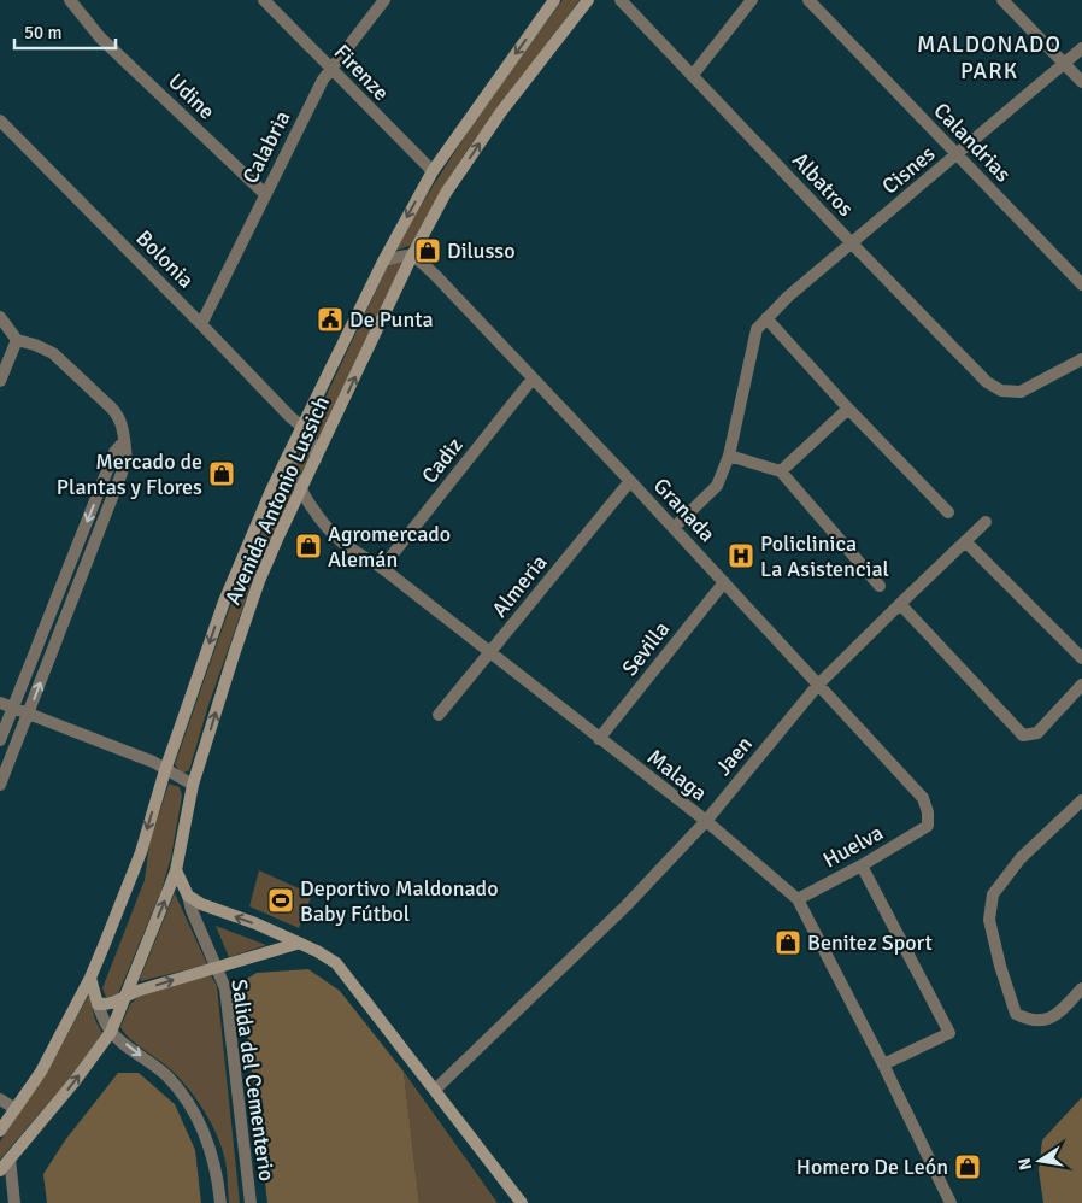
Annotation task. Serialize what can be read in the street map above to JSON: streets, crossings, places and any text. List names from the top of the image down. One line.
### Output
{"streets":{"main road":["Avenida Antonio Lussich"],"street":["Firenze","Udine","Calandrias","Calabria","Cisnes","Albatros","Bolonia","Cadiz","Granada","Almeria","Sevilla","Jaen","Malaga","Huelva","Salida del Cementerio"]},"crossings":[["Firenze","Calabria"],["Firenze","Avenida Antonio Lussich"],["Udine","Calabria"],["Calandrias","Cisnes"],["Calabria","Bolonia"],["Cisnes","Albatros"],["Cisnes","Granada"],["Bolonia","Avenida Antonio Lussich"],["Cadiz","Granada"],["Cadiz","Malaga"],["Avenida Antonio Lussich","Granada"],["Avenida Antonio Lussich","Malaga"],["Granada","Almeria"],["Granada","Sevilla"],["Granada","Jaen"],["Granada","Huelva"],["Almeria","Malaga"],["Sevilla","Malaga"],["Jaen","Malaga"],["Malaga","Huelva"]],"districts":["MALDONADO PARK"],"places":{"shop":["Dilusso","Mercado de Plantas y Flores","Agromercado Alemán","Benitez Sport","Homero De León"],"public building":["De Punta"],"hospital":["Policlinica La Asistencial"],"sports":["Deportivo Maldonado Baby Fútbol"]},"scale_bar":"50 m","north":"left"}
